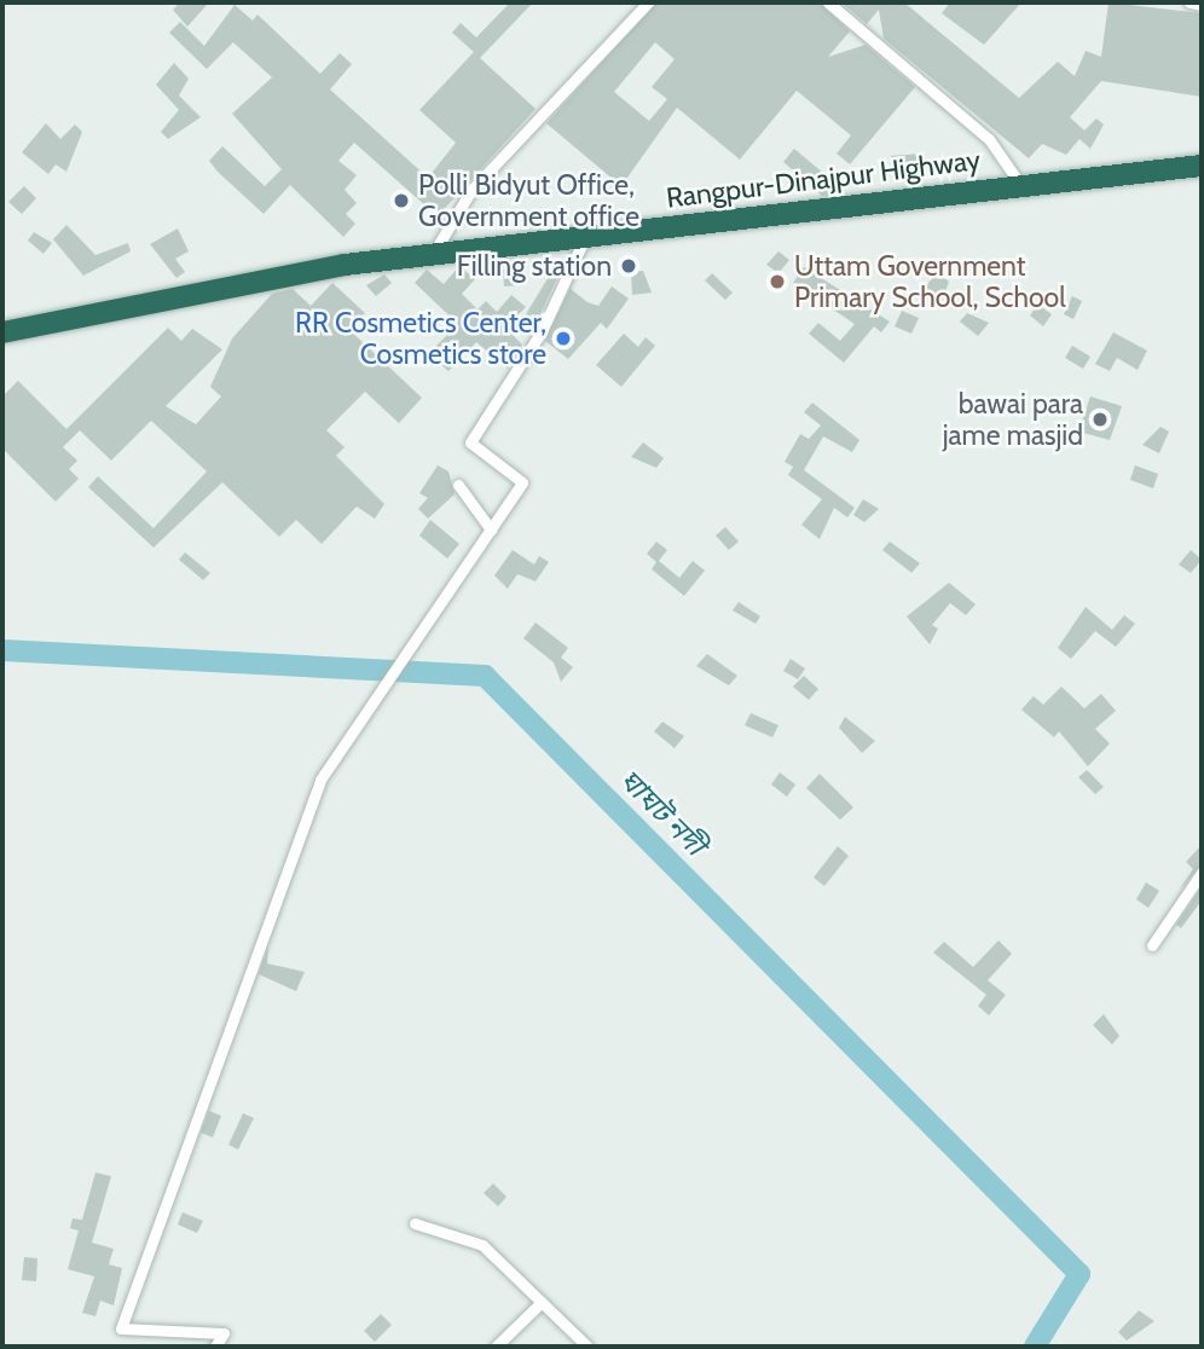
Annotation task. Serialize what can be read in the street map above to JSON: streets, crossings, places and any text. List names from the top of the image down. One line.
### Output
{"streets":{"highway":["Rangpur-Dinajpur Highway"]},"water":["ঘাঘট নদী"],"places":["Polli Bidyut Office, Government office","Filling station","Uttam Government Primary School, School","RR Cosmetics Center, Cosmetics store","bawai para jame masjid"]}
